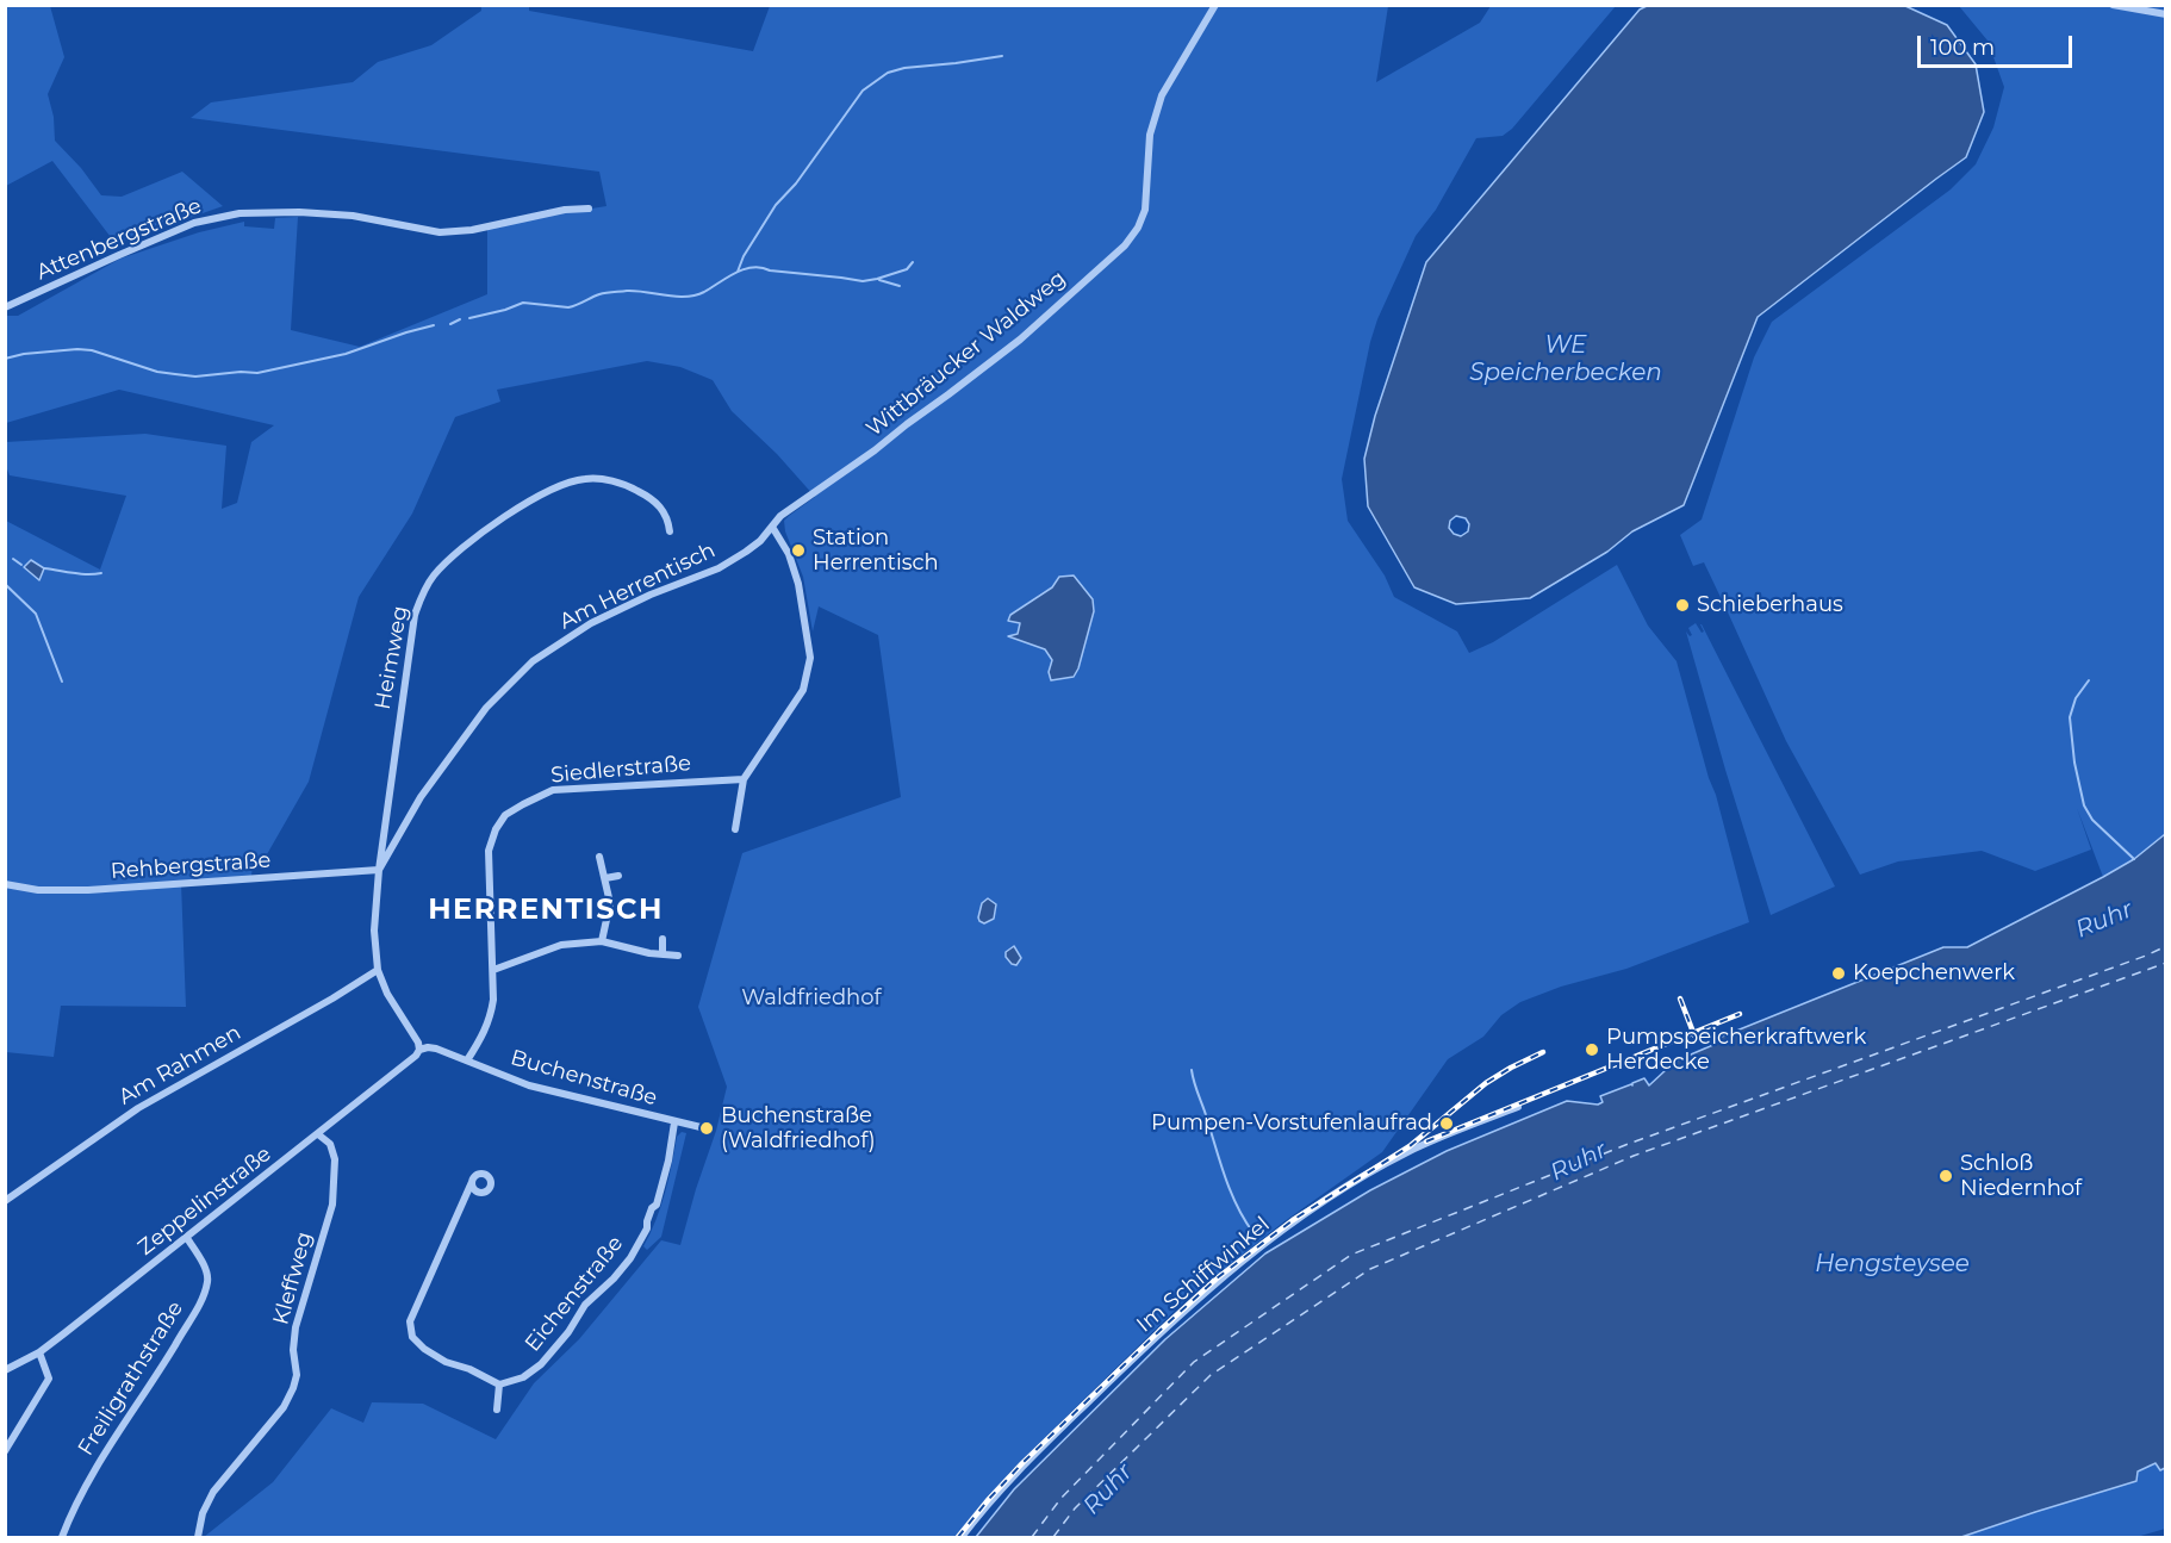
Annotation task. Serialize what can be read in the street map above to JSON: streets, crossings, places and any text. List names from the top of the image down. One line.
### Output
{"streets":{"street":["Attenbergstraße","Wittbräucker Waldweg","Am Herrentisch","Heimweg","Siedlerstraße","Rehbergstraße","Am Rahmen","Buchenstraße","Zeppelinstraße","Im Schiffwinkel","Kleffweg","Eichenstraße","Freiligrathstraße"]},"crossings":[["Wittbräucker Waldweg","Am Herrentisch"],["Am Herrentisch","Heimweg"],["Am Herrentisch","Rehbergstraße"],["Am Herrentisch","Am Rahmen"],["Am Herrentisch","Buchenstraße"],["Am Herrentisch","Zeppelinstraße"],["Heimweg","Rehbergstraße"],["Siedlerstraße","Buchenstraße"],["Buchenstraße","Zeppelinstraße"],["Buchenstraße","Eichenstraße"],["Zeppelinstraße","Kleffweg"],["Zeppelinstraße","Freiligrathstraße"]],"districts":["HERRENTISCH"],"water":["WE Speicherbecken","Ruhr","Hengsteysee"],"parks":["Waldfriedhof"],"places":["Station Herrentisch","Schieberhaus","Koepchenwerk","Pumpspeicherkraftwerk Herdecke","Pumpen-Vorstufenlaufrad","Buchenstraße (Waldfriedhof)","Schloß Niedernhof"],"scale_bar":"100 m"}
